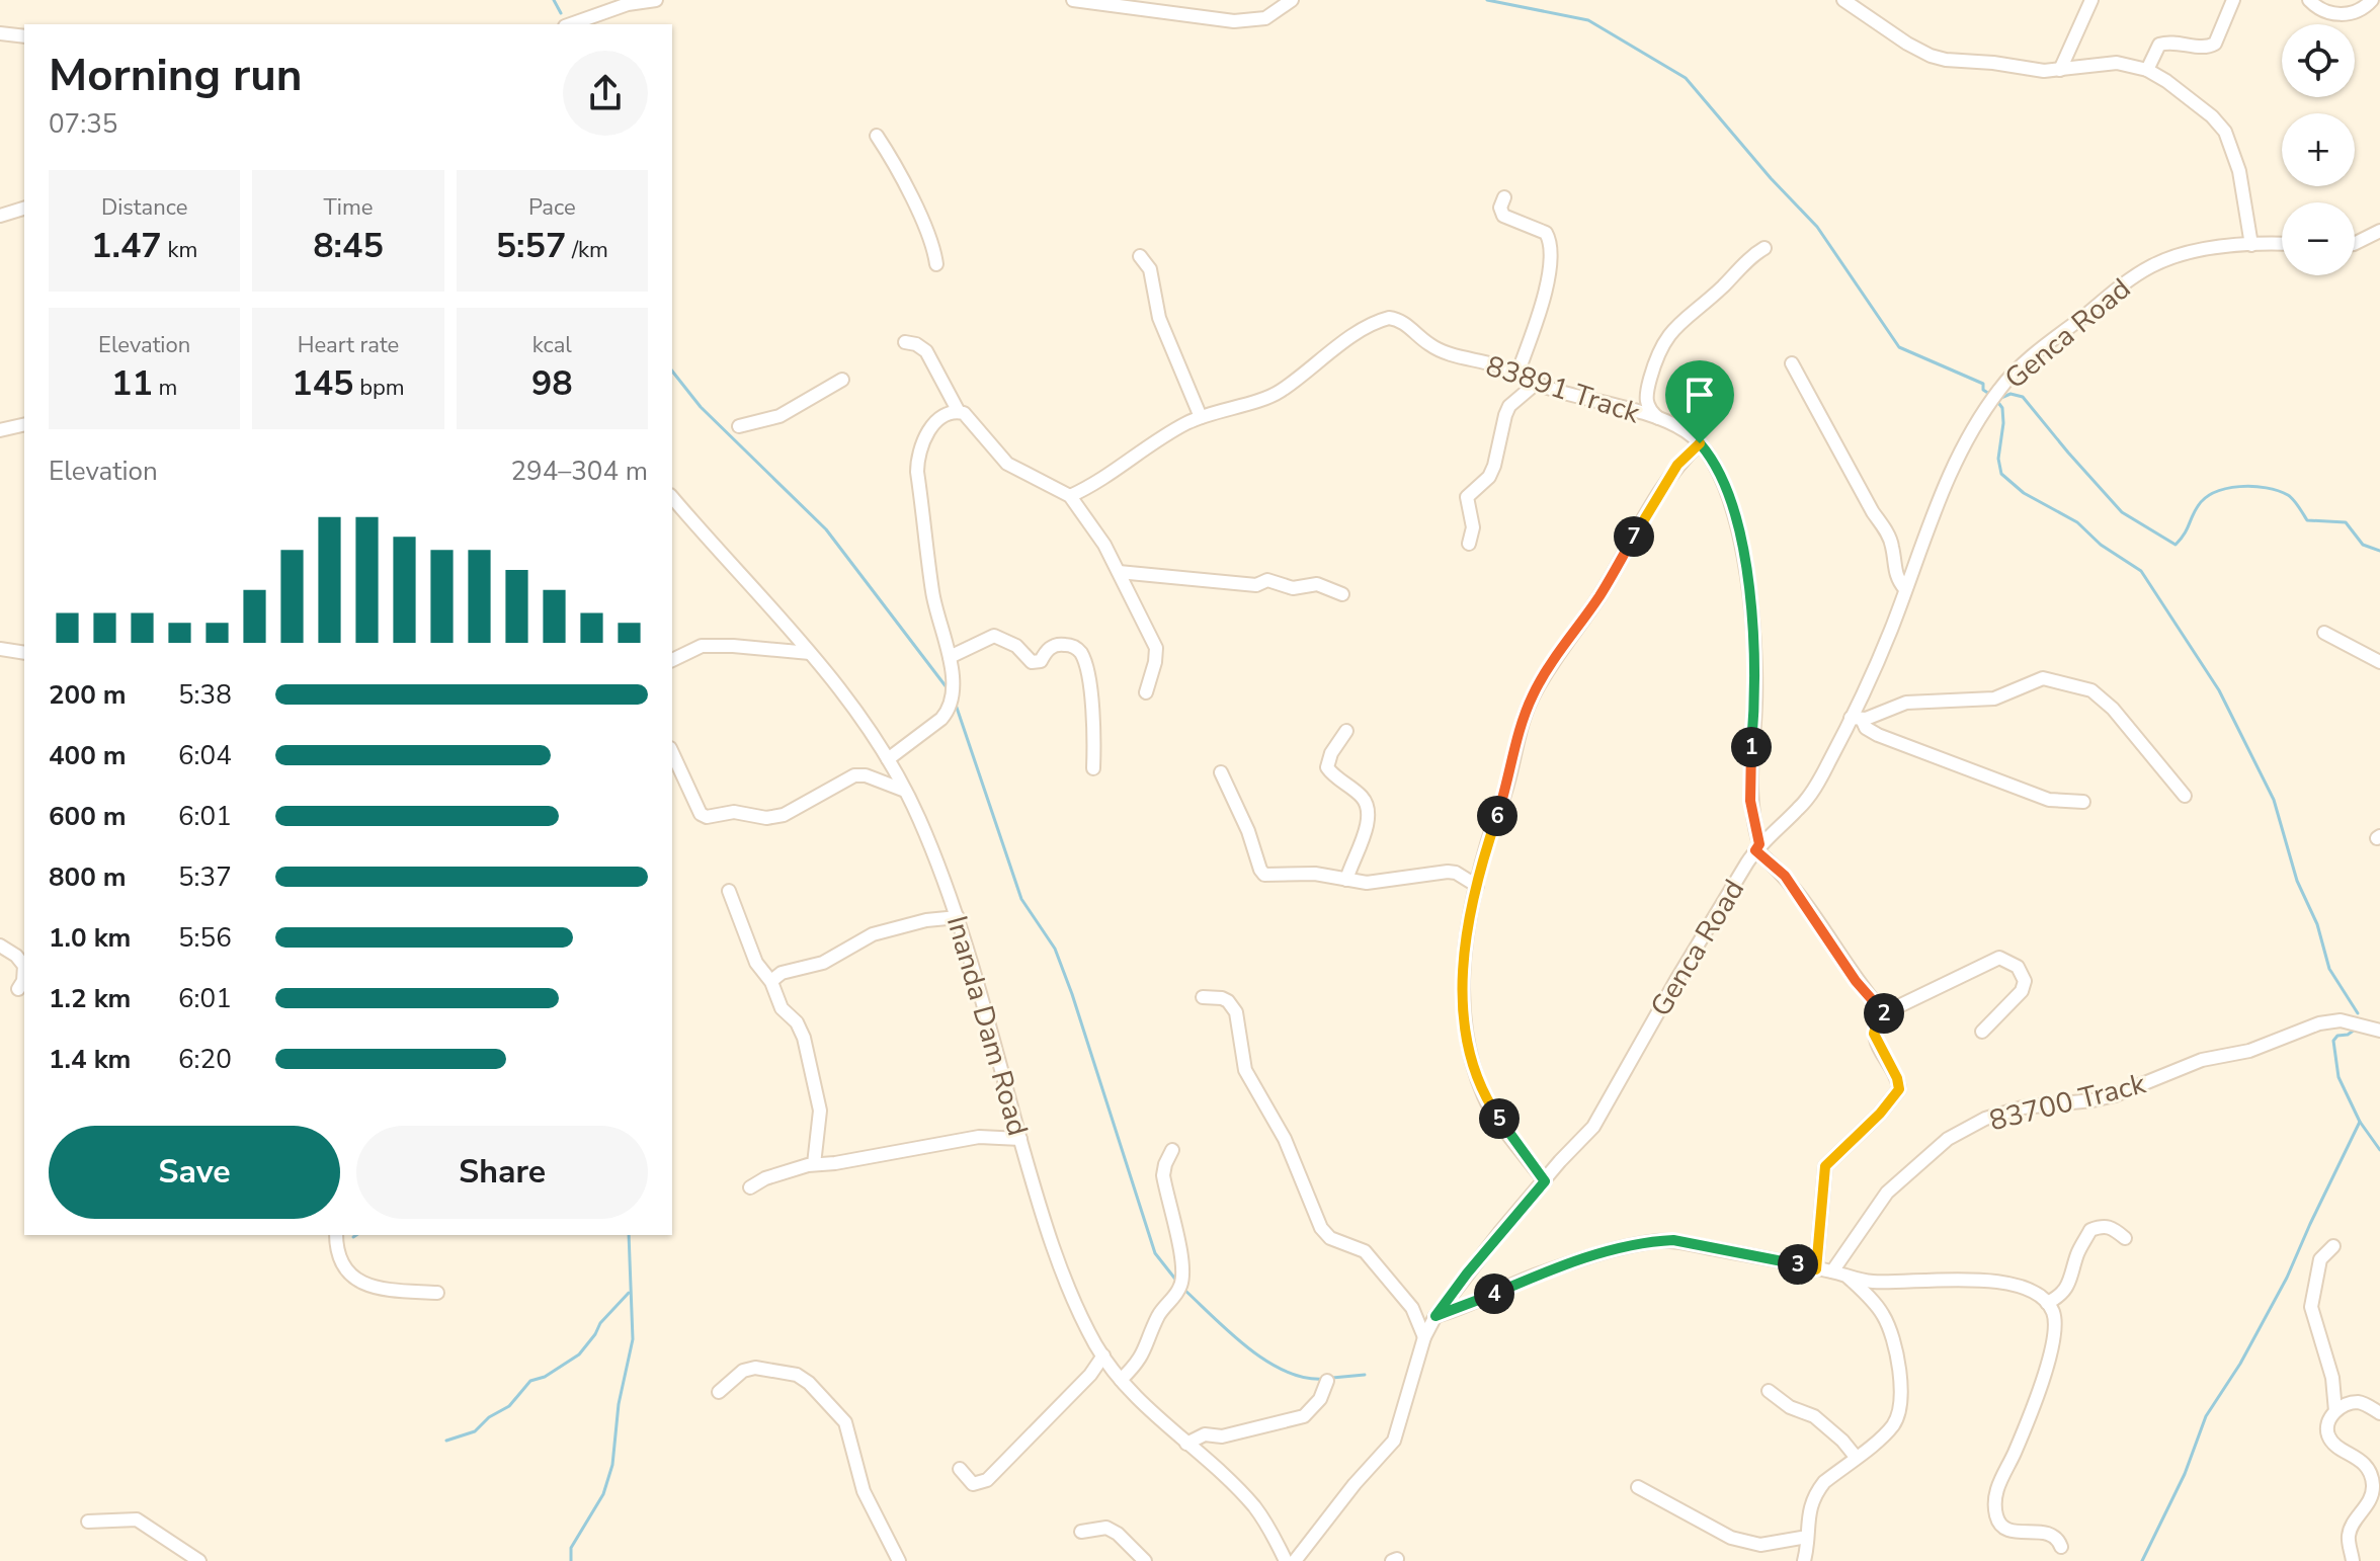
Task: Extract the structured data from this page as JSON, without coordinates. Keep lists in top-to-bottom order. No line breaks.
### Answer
{"streets":{"street":["Genca Road","83891 Track","Inanda Dam Road","83700 Track"]},"crossings":[["Genca Road","83891 Track"]],"page":{"map_buttons":["+","−"],"heading":["Morning run","07:35"],"stats":[["Distance","1.47 km"],["Time","8:45"],["Pace","5:57 /km"],["Elevation","11 m"],["Heart rate","145 bpm"],["kcal","98"]],"chart":["Elevation","294–304 m"],"pins":["7","1","6","2","5","3","4"],"list":[{"name":"200 m","note":"5:38"},{"name":"400 m","note":"6:04"},{"name":"600 m","note":"6:01"},{"name":"800 m","note":"5:37"},{"name":"1.0 km","note":"5:56"},{"name":"1.2 km","note":"6:01"},{"name":"1.4 km","note":"6:20"}],"buttons":["Save","Share"]}}
